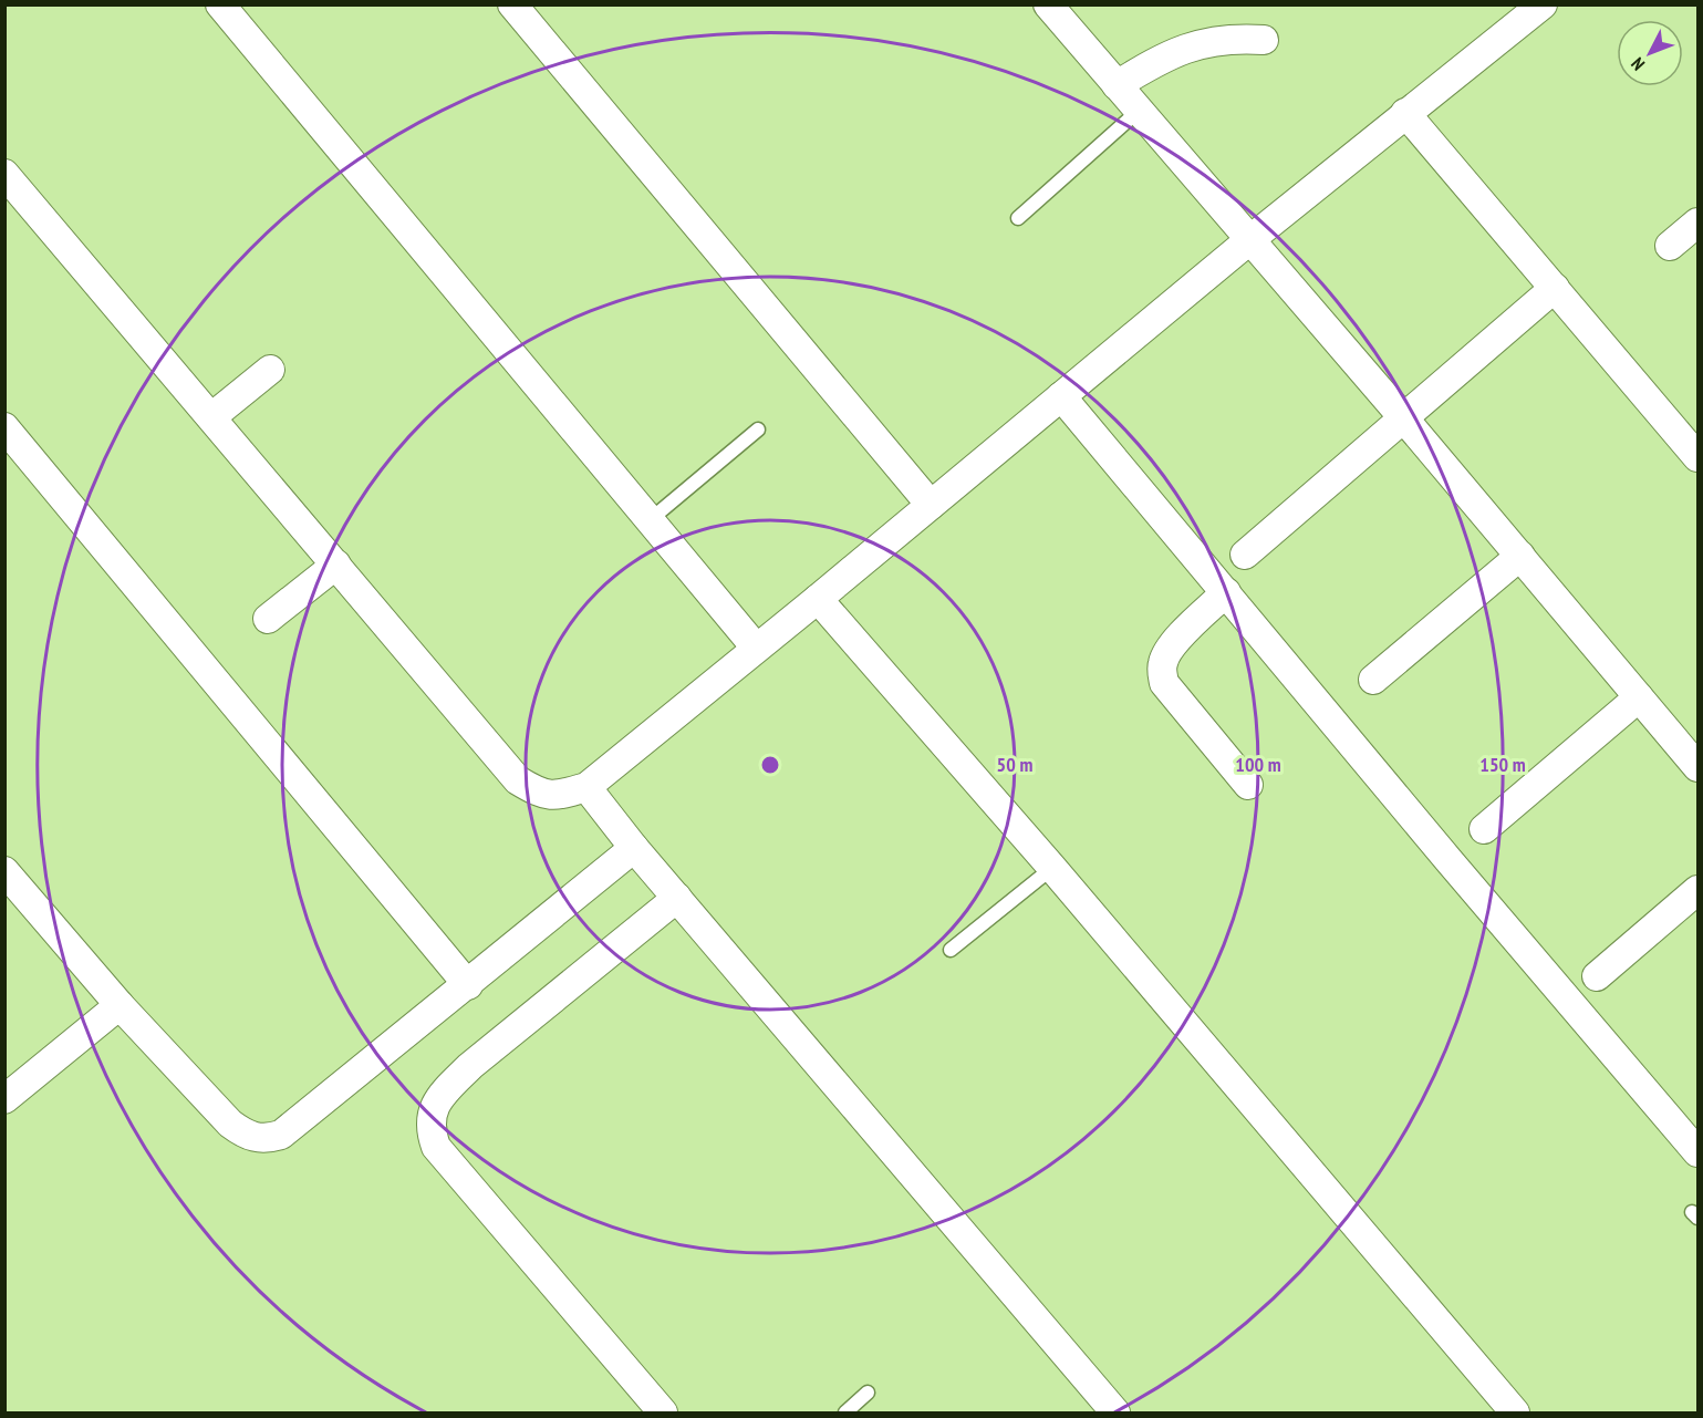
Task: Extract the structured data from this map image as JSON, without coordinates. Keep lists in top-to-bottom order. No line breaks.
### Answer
{"north":"bottom left","rings":["50 m","100 m","150 m"]}
